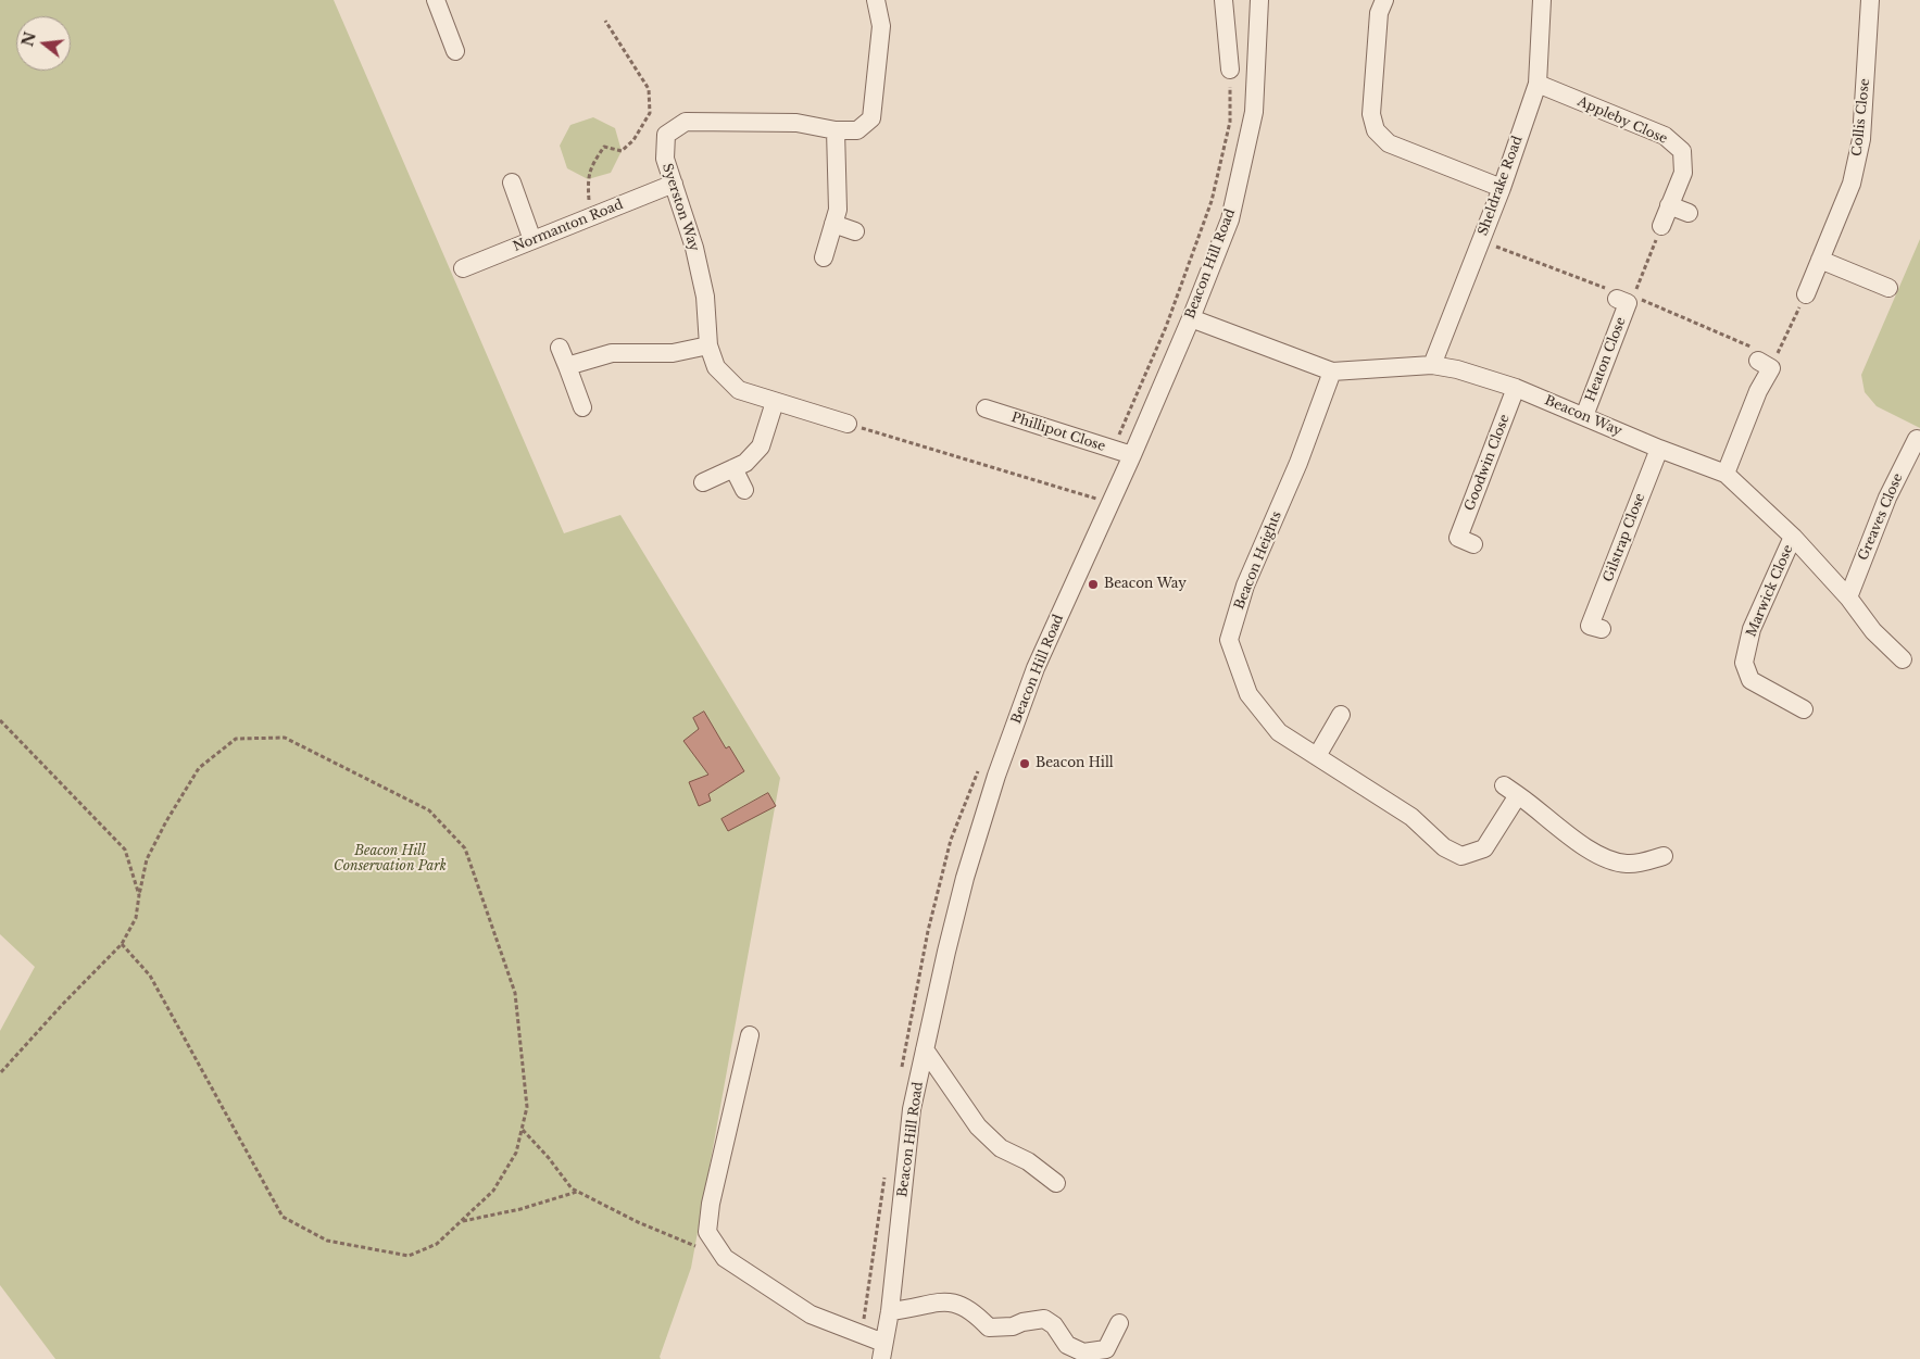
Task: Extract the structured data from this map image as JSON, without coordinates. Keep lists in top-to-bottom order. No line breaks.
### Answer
{"streets":{"street":["Collis Close","Appleby Close","Sheldrake Road","Syerston Way","Normanton Road","Beacon Hill Road","Heaton Close","Beacon Way","Phillipot Close","Goodwin Close","Greaves Close","Gilstrap Close","Beacon Heights","Marwick Close"]},"crossings":[["Appleby Close","Sheldrake Road"],["Sheldrake Road","Beacon Way"],["Syerston Way","Normanton Road"],["Beacon Hill Road","Beacon Way"],["Beacon Hill Road","Phillipot Close"],["Heaton Close","Beacon Way"],["Beacon Way","Goodwin Close"],["Beacon Way","Greaves Close"],["Beacon Way","Gilstrap Close"],["Beacon Way","Beacon Heights"],["Beacon Way","Marwick Close"]],"parks":["Beacon Hill Conservation Park"],"places":["Beacon Way","Beacon Hill"],"north":"left"}
